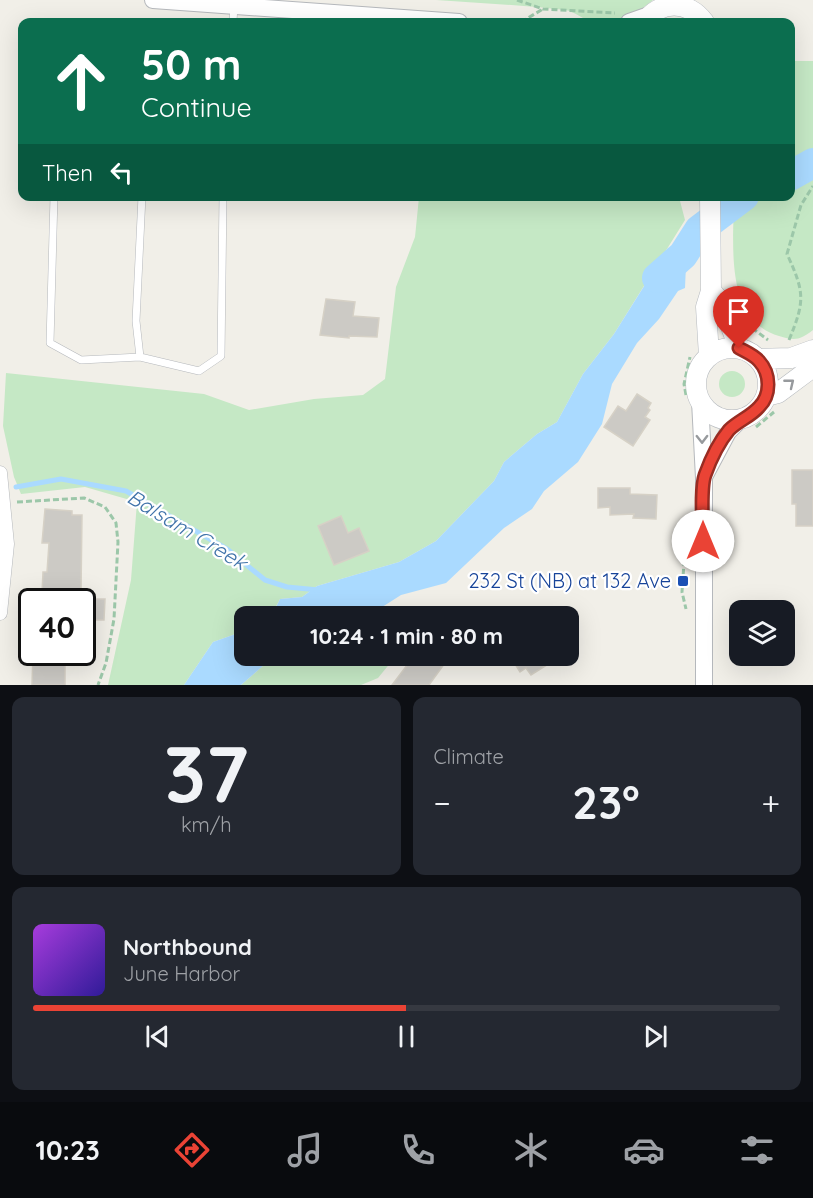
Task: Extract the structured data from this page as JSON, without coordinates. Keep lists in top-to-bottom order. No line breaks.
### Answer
{"water":["Balsam Creek"],"places":{"transit":["232 St (NB) at 132 Ave"]},"page":{"turn":["50 m","Continue"],"then":"Then","limit":"40","trip":"10:24 · 1 min · 80 m","tile":[["37","km/h"],"Climate"],"heat":["−","23°","+"],"song":["Northbound","June Harbor"],"tabs":"10:23"}}
